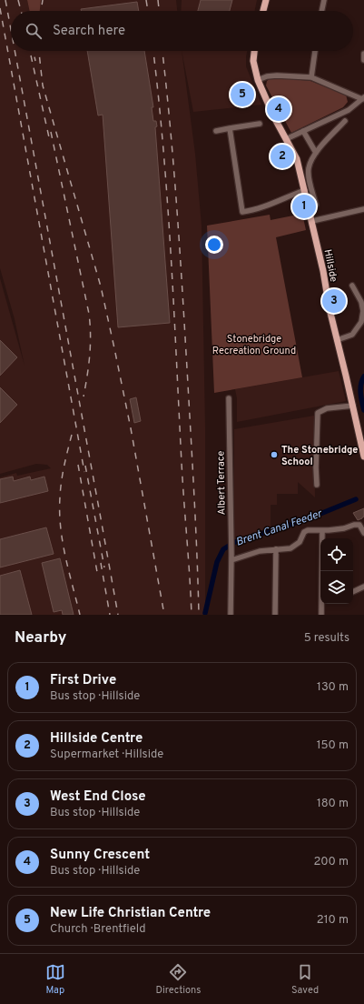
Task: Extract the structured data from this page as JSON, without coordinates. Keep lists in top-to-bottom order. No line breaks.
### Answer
{"streets":{"main road":["Hillside"],"street":["Albert Terrace"]},"water":["Brent Canal Feeder"],"parks":["Stonebridge Recreation Ground"],"places":["The Stonebridge School"],"page":{"search":"Search here","pins":["5","4","2","1","3"],"heading":["Nearby","5 results"],"list":[{"mark":"1","name":"First Drive","note":"Bus stop · Hillside","value":"130 m"},{"mark":"2","name":"Hillside Centre","note":"Supermarket · Hillside","value":"150 m"},{"mark":"3","name":"West End Close","note":"Bus stop · Hillside","value":"180 m"},{"mark":"4","name":"Sunny Crescent","note":"Bus stop · Hillside","value":"200 m"},{"mark":"5","name":"New Life Christian Centre","note":"Church · Brentfield","value":"210 m"}],"nav":["Map","Directions","Saved"]}}
